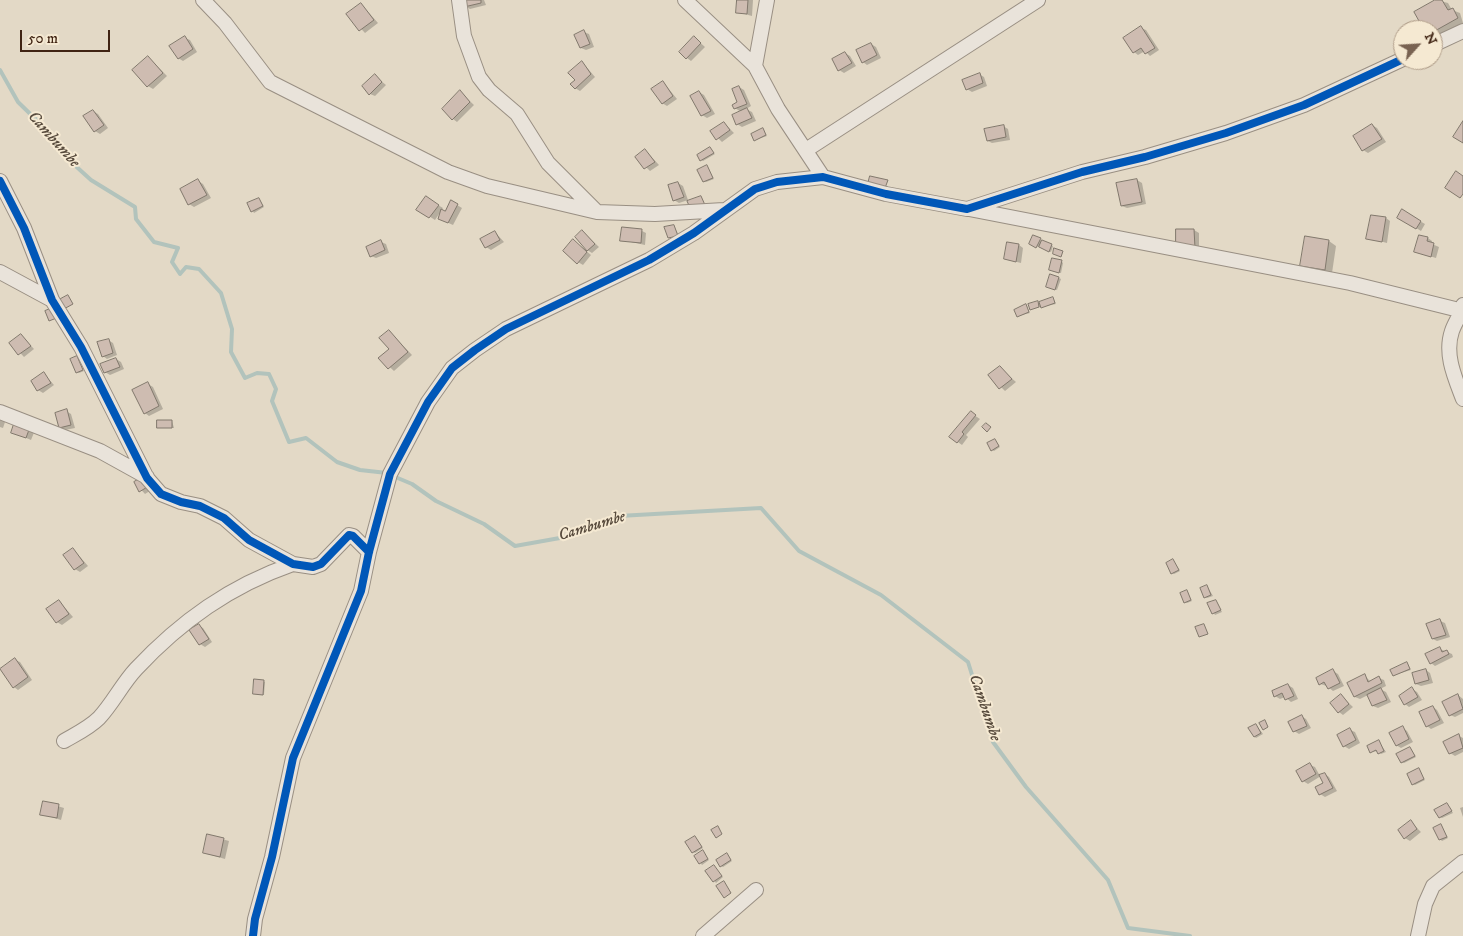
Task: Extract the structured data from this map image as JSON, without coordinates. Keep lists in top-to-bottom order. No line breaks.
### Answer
{"water":["Cambumbe"],"scale_bar":"50 m","north":"top right"}
